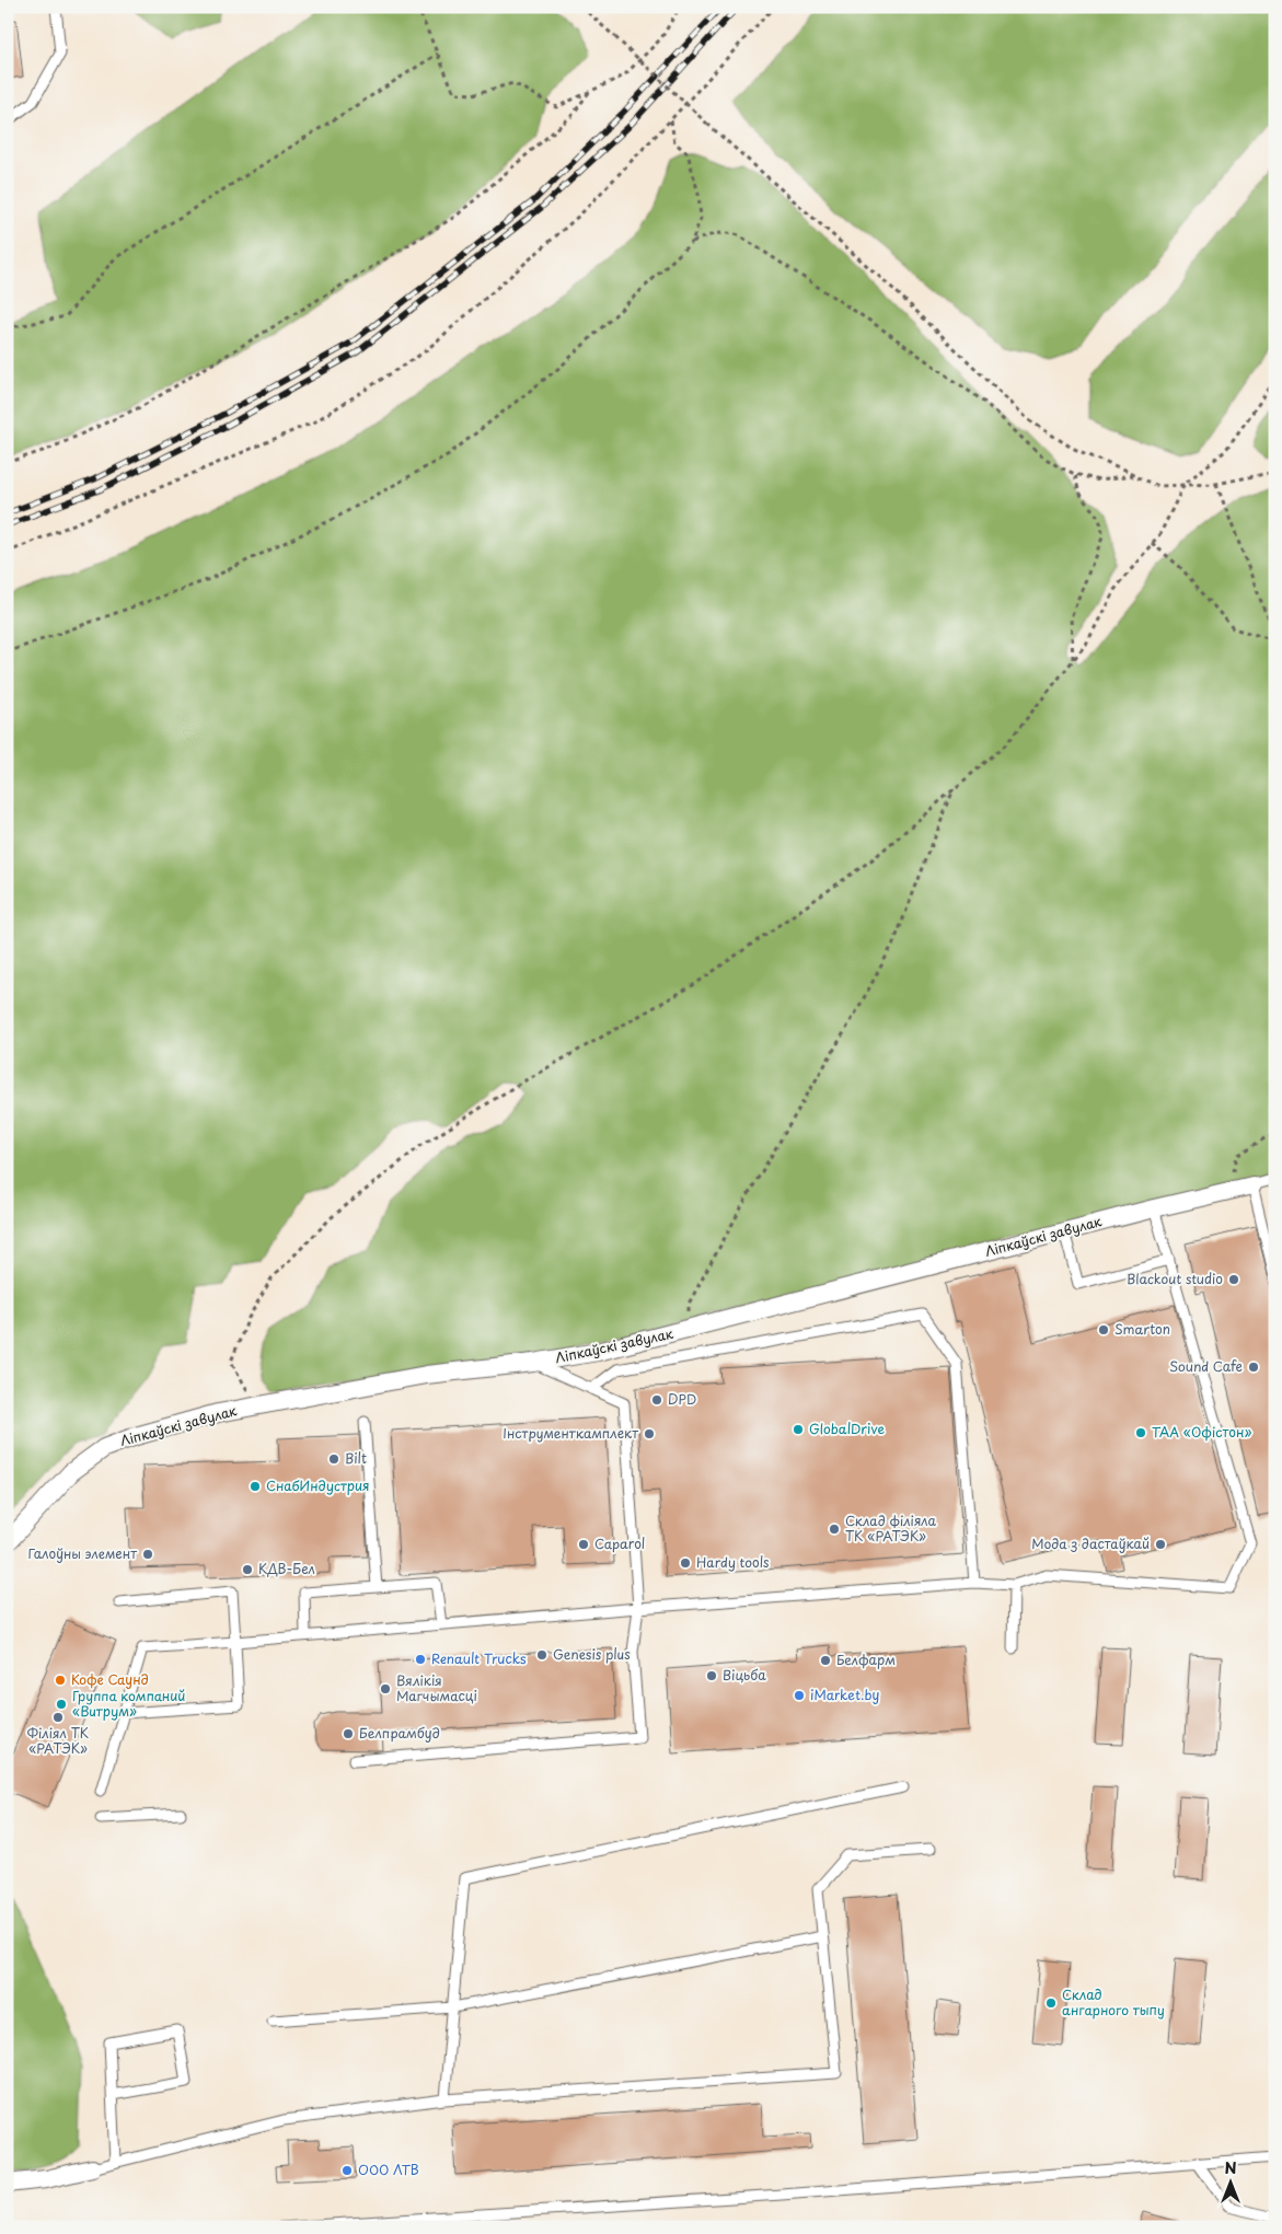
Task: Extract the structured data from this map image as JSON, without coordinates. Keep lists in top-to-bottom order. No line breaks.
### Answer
{"streets":{"street":["Ліпкаўскі завулак"]},"places":["Blackout studio","Smarton","Sound Cafe","DPD","GlobalDrive","ТАА «Офістон»","Інструменткамплект","Bilt","СнабИндустрия","Склад філіяла ТК «РАТЭК»","Caparol","Мода з дастаўкай","Галоўны элемент","Hardy tools","КДВ-Бел","Genesis plus","Renault Trucks","Белфарм","Віцьба","Кофе Саунд","Вялікія Магчымасці","iMarket.by","Группа компаний «Витрум»","Філіял ТК «РАТЭК»","Белпрамбуд","Склад ангарного тыпу","ООО ЛТВ"],"north":"top"}
